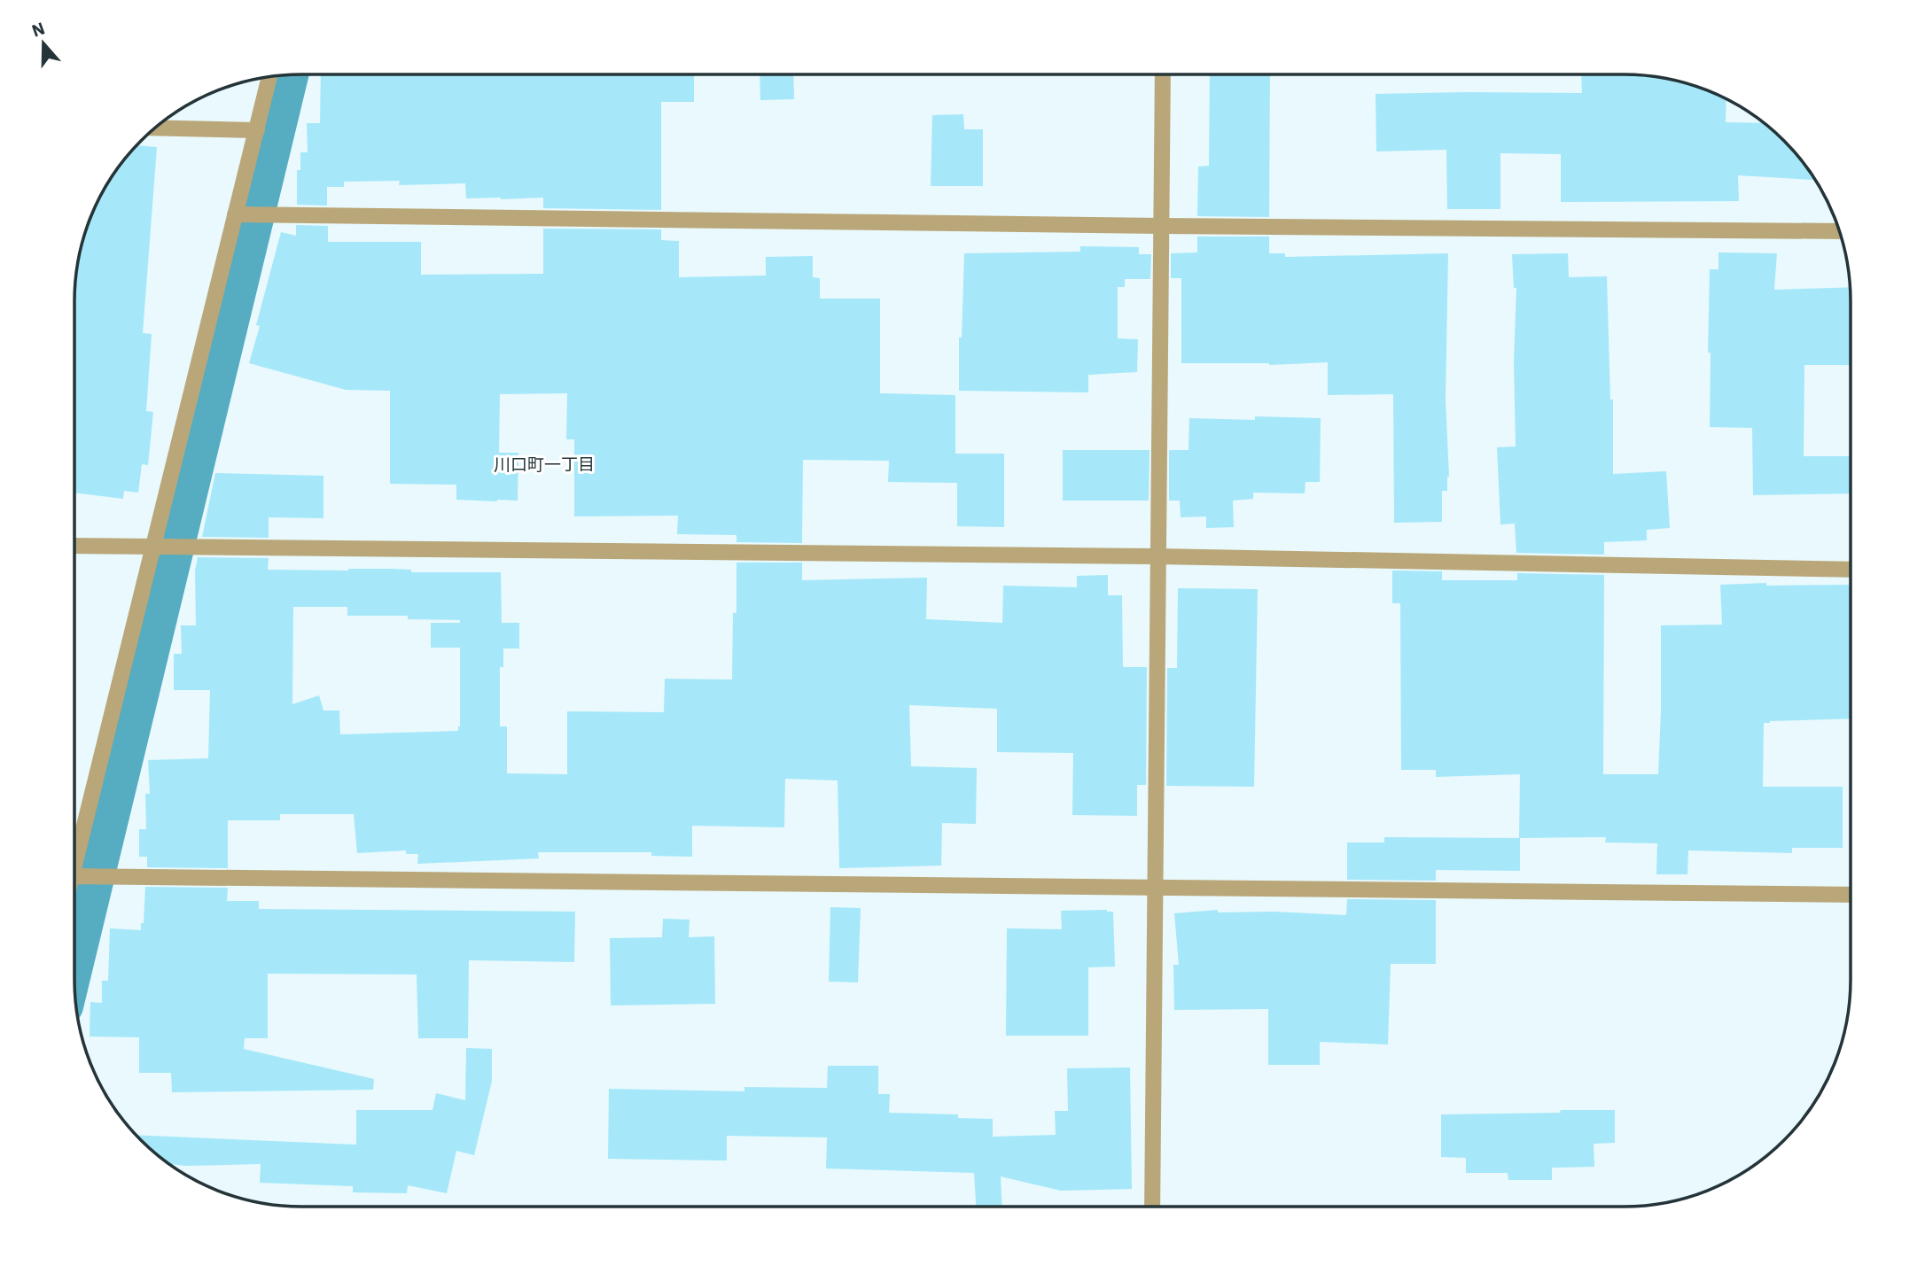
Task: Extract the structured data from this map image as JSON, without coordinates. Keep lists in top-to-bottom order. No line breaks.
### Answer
{"districts":["川口町一丁目"],"north":"top"}
